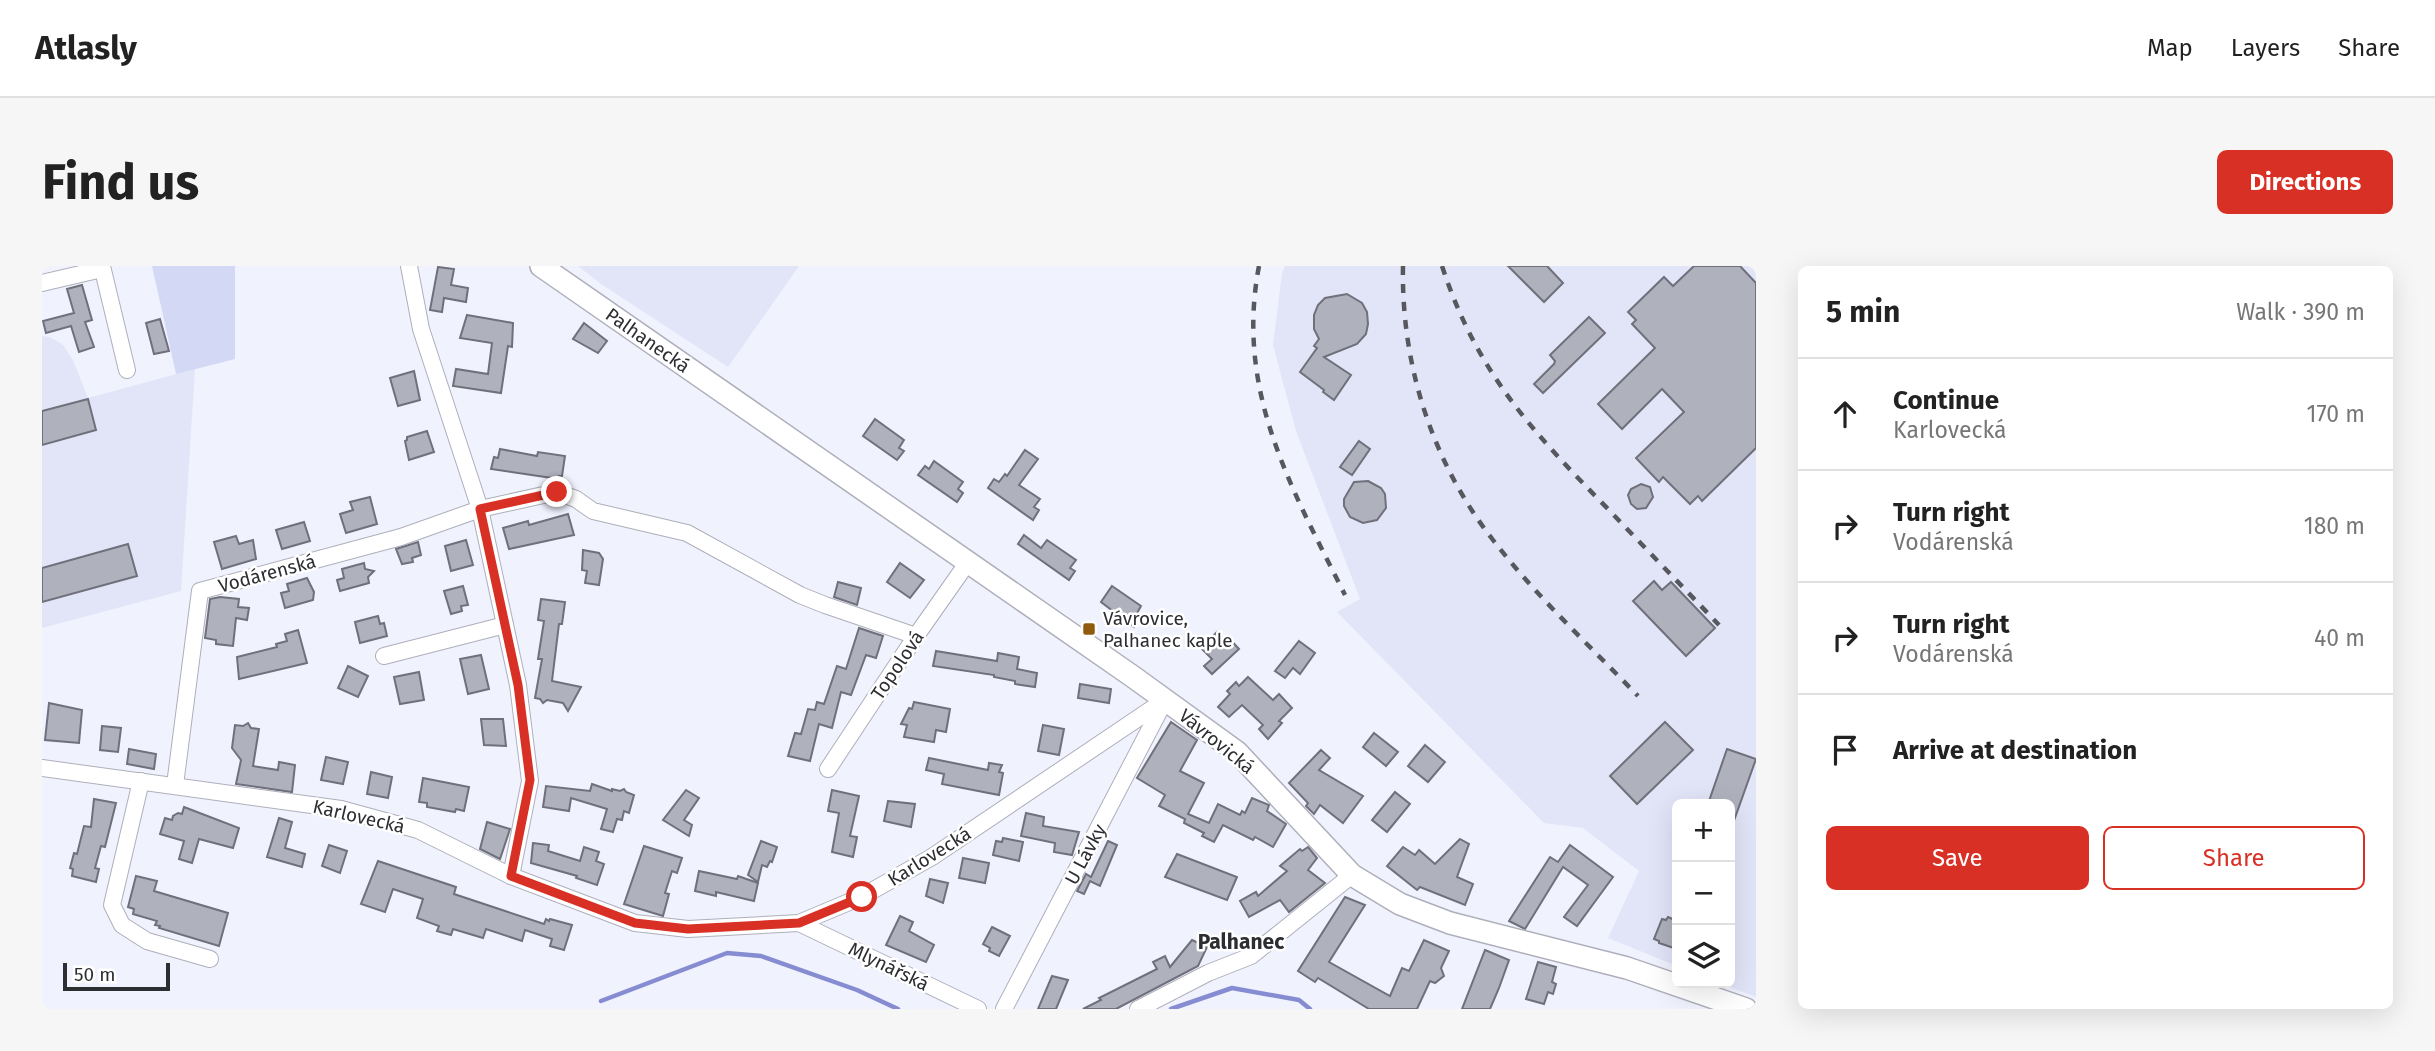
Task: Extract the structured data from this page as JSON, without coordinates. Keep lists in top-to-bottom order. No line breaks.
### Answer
{"streets":{"street":["Palhanecká","Vodárenská","Topolová","Vávrovická","Karlovecká","U Lávky","Mlynářská"]},"crossings":[["Palhanecká","Vávrovická"],["Vodárenská","Topolová"],["Vodárenská","Karlovecká"],["Topolová","Vávrovická"],["Vávrovická","Karlovecká"],["Vávrovická","U Lávky"],["Karlovecká","U Lávky"],["Karlovecká","Mlynářská"]],"districts":["Palhanec"],"places":{"transit":["Vávrovice, Palhanec kaple"]},"scale_bar":"50 m","page":{"header":"Atlasly","nav":["Map","Layers","Share"],"buttons":["Directions",["Save","Share"]],"title":"Find us","heading":["5 min","Walk · 390 m"],"list":[["Continue","Karlovecká","170 m"],["Turn right","Vodárenská","180 m"],["Turn right","Vodárenská","40 m"],"Arrive at destination"],"map_buttons":["+","−"],"scale":"50 m"}}
